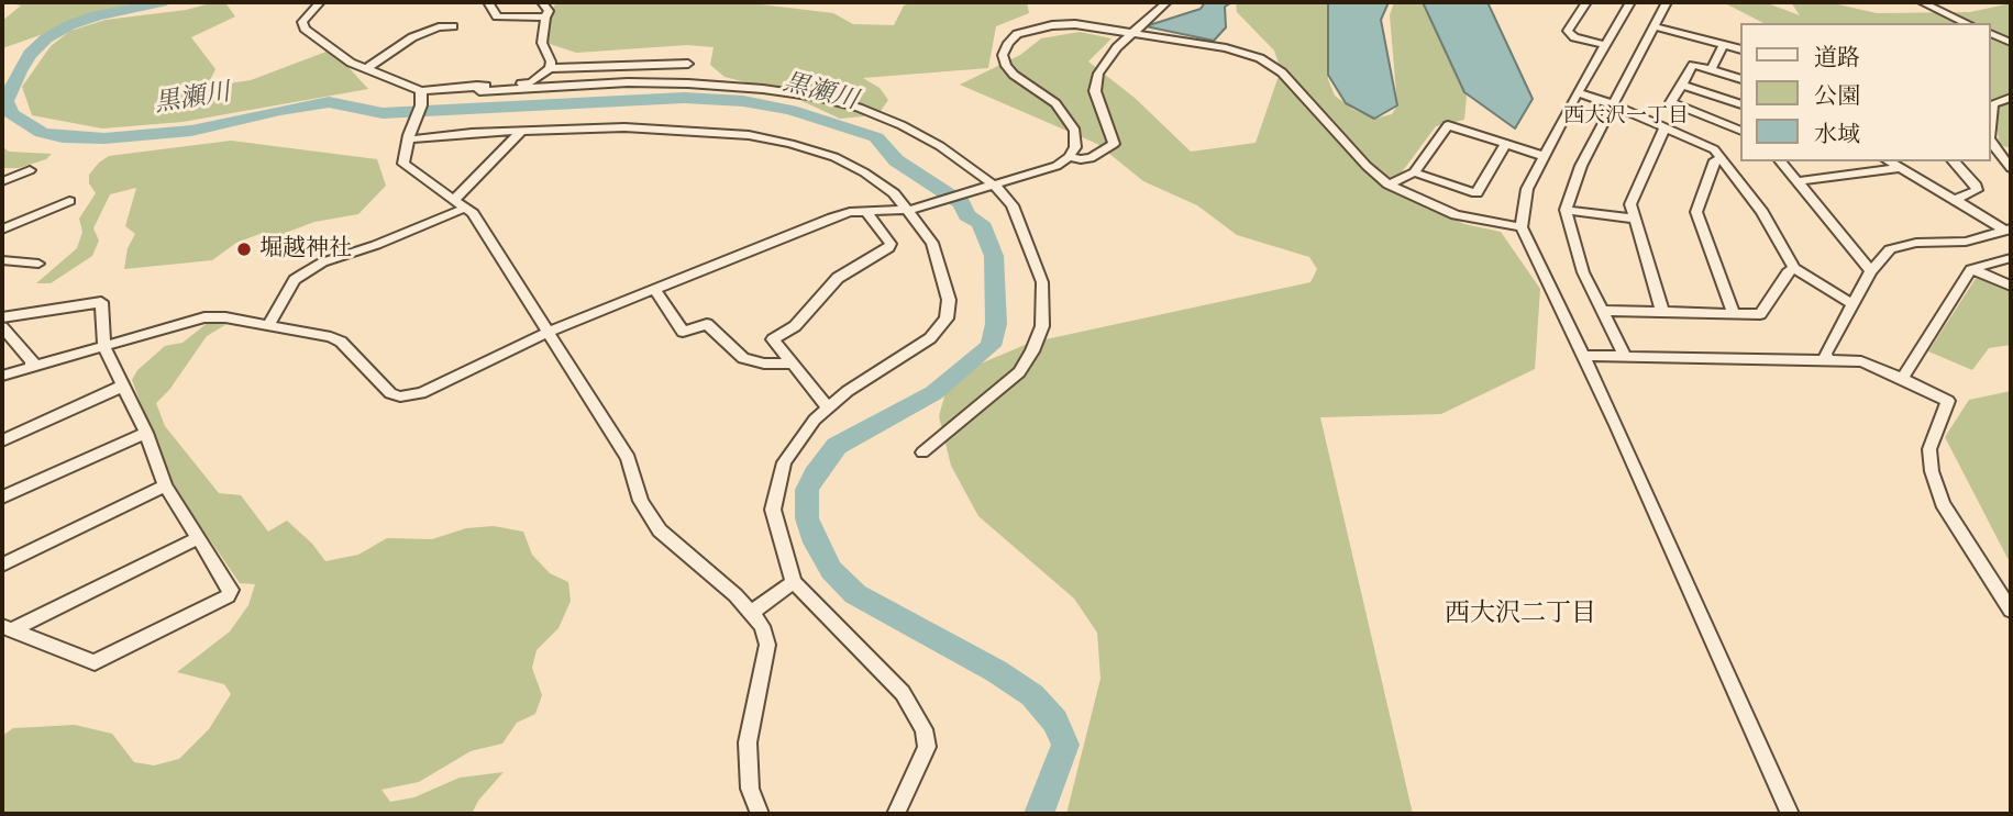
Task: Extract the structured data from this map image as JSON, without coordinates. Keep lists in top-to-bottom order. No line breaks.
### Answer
{"districts":["西大沢一丁目","西大沢二丁目"],"water":["黒瀬川"],"places":["堀越神社"],"legend":["道路","公園","水域"]}
